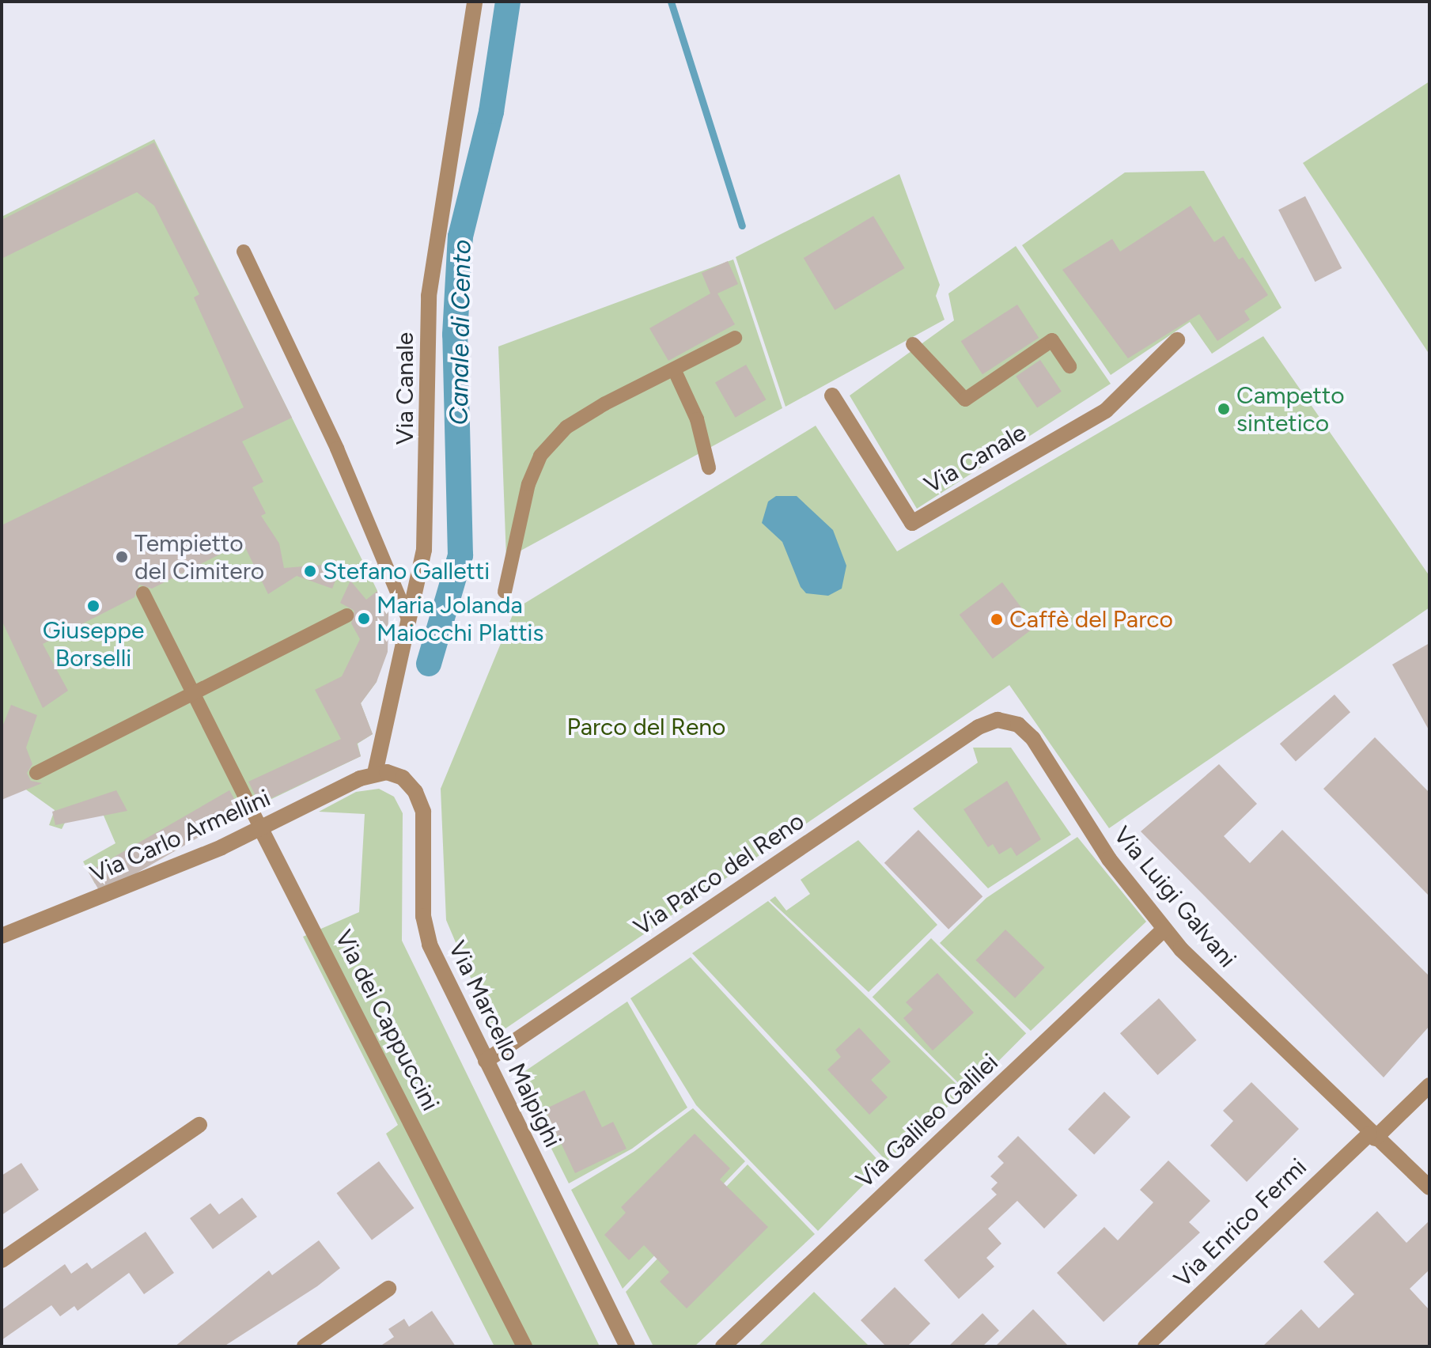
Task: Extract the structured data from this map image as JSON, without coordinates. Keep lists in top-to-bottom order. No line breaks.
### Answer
{"streets":{"street":["Via Canale","Via Carlo Armellini","Via Parco del Reno","Via Luigi Galvani","Via dei Cappuccini","Via Marcello Malpighi","Via Galileo Galilei","Via Enrico Fermi"]},"crossings":[["Via Canale","Via Carlo Armellini"],["Via Canale","Via Marcello Malpighi"],["Via Carlo Armellini","Via dei Cappuccini"],["Via Carlo Armellini","Via Marcello Malpighi"],["Via Parco del Reno","Via Luigi Galvani"],["Via Parco del Reno","Via Marcello Malpighi"],["Via Luigi Galvani","Via Galileo Galilei"],["Via Luigi Galvani","Via Enrico Fermi"]],"water":["Canale di Cento"],"parks":["Parco del Reno"],"places":["Campetto sintetico","Tempietto del Cimitero","Stefano Galletti","Giuseppe Borselli","Maria Jolanda Maiocchi Plattis","Caffè del Parco"]}
